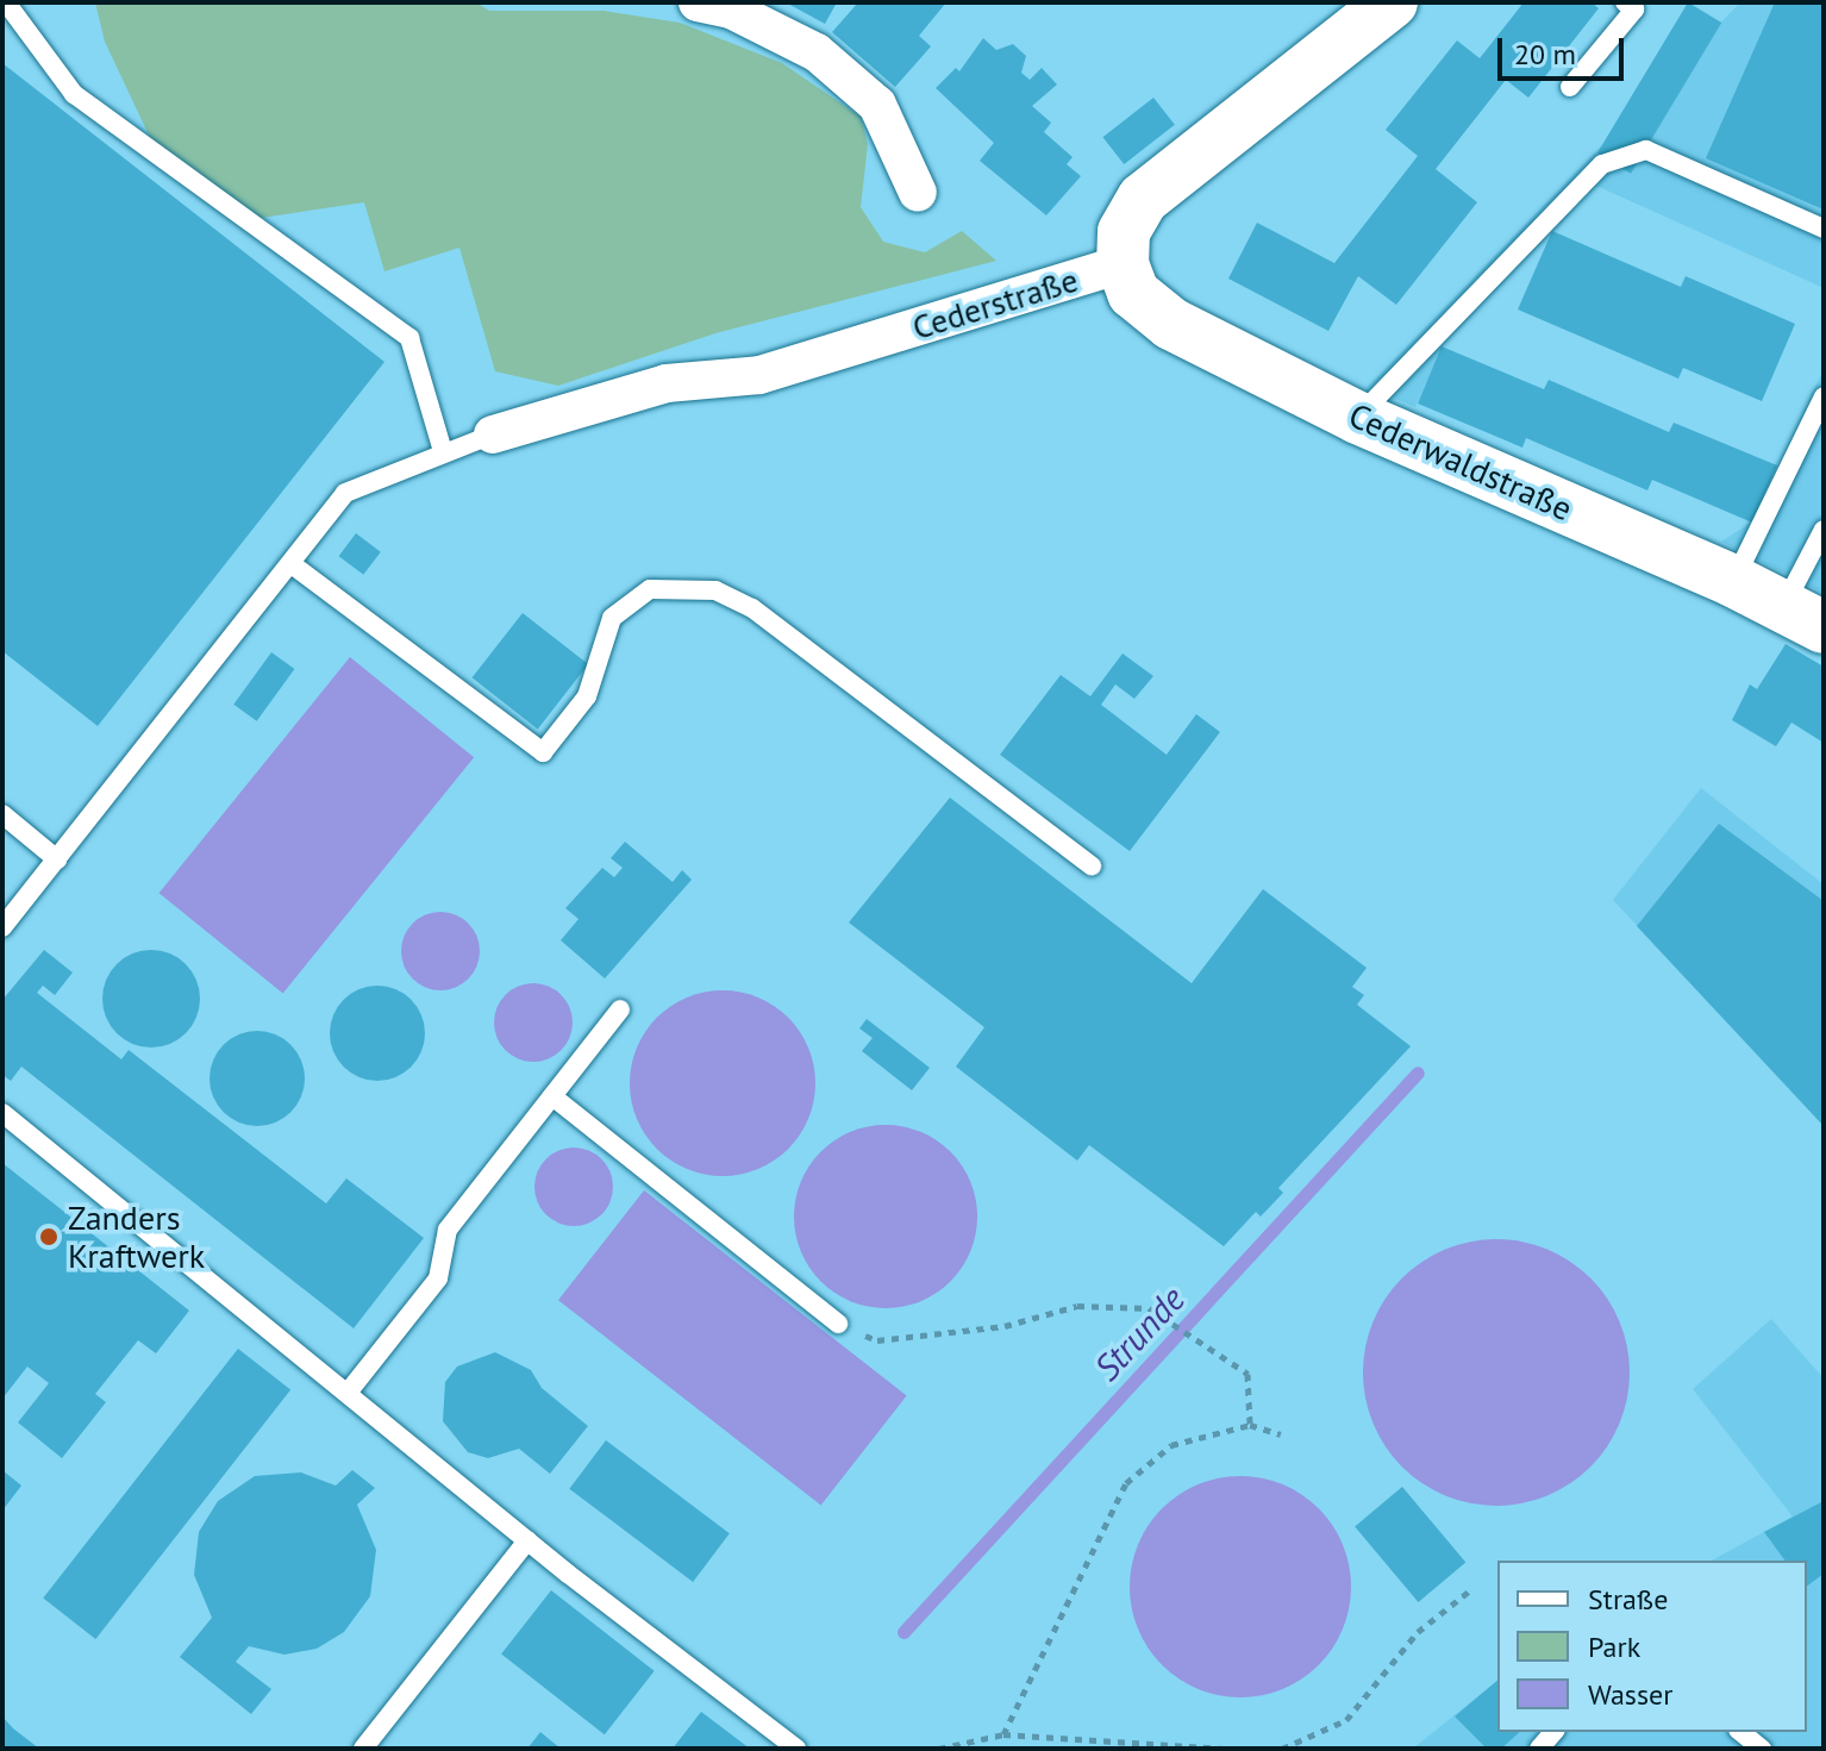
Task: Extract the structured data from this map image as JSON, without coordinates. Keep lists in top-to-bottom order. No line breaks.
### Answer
{"streets":{"street":["Cederstraße","Cederwaldstraße"]},"crossings":[["Cederstraße","Cederwaldstraße"]],"water":["Strunde"],"places":["Zanders Kraftwerk"],"legend":["Straße","Park","Wasser"],"scale_bar":"20 m"}
